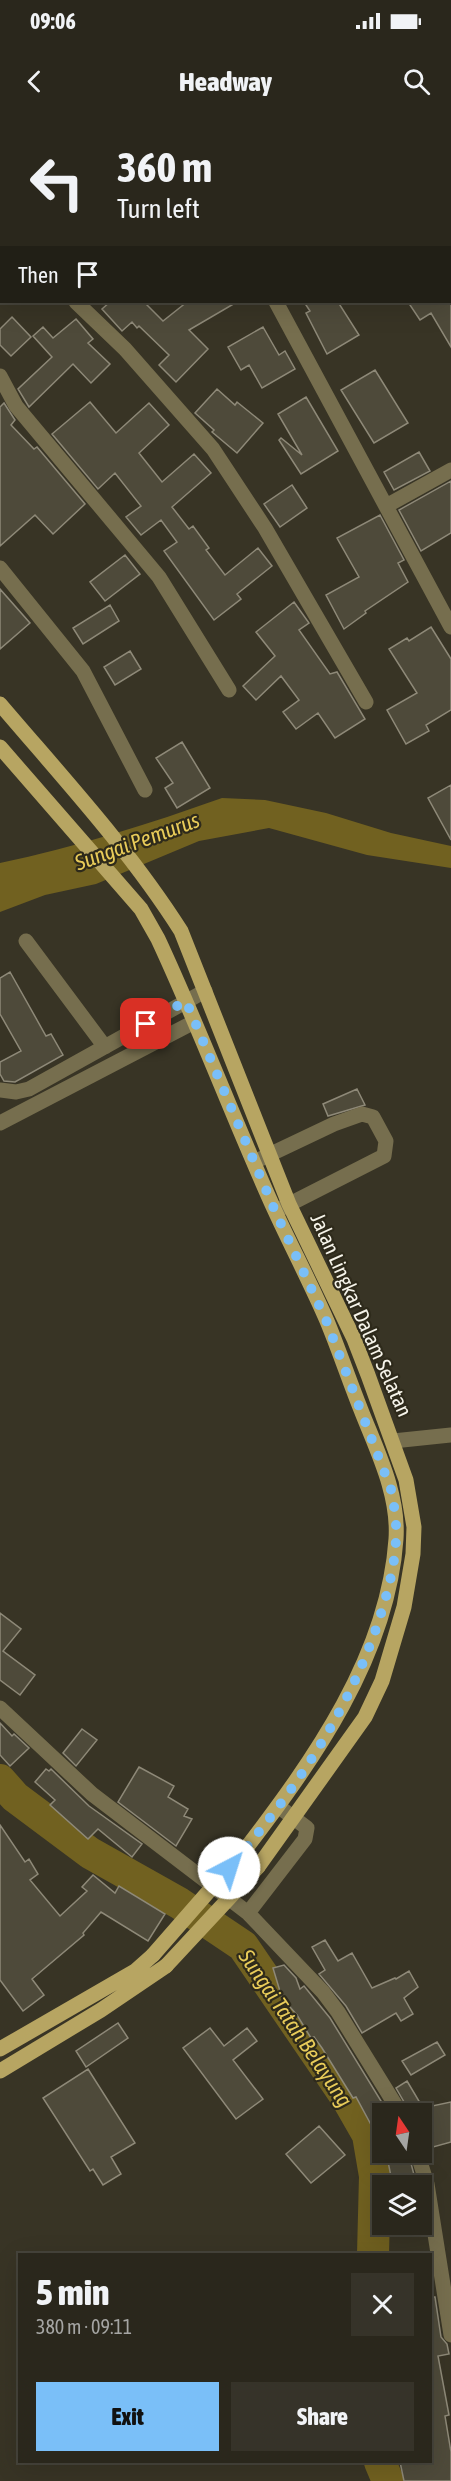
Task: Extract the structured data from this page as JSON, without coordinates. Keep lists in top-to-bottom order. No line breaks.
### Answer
{"streets":{"main road":["Jalan Lingkar Dalam Selatan"]},"water":["Sungai Pemurus","Sungai Tatah Belayung"],"north":"top","page":{"status":"09:06","header":"Headway","turn":["360 m","Turn left"],"then":"Then","heading":["5 min","380 m · 09:11"],"buttons":["Exit","Share"]}}
